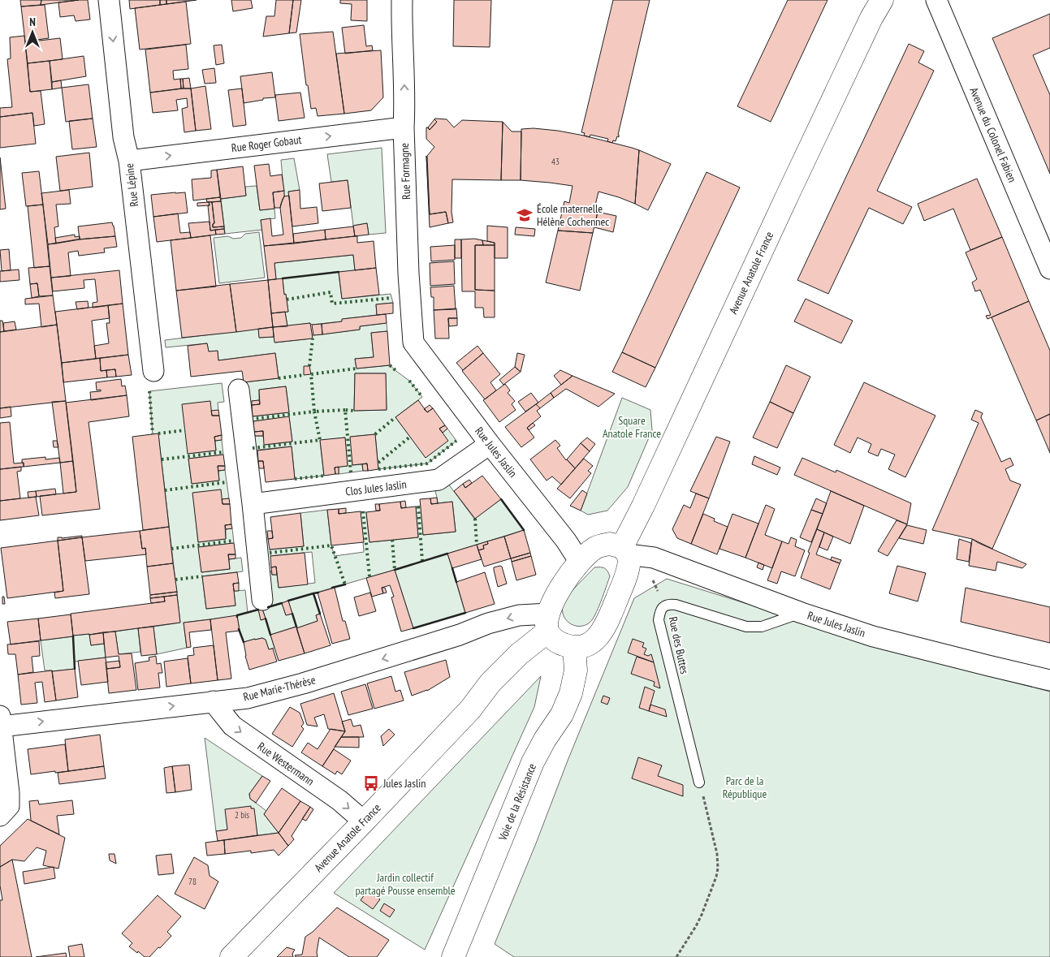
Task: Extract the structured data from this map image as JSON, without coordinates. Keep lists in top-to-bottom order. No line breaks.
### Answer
{"streets":{"street":["Avenue du Colonel Fabien","Rue Roger Gobaut","Rue Formagne","Rue Lépine","Avenue Anatole France","Rue Jules Jaslin","Clos Jules Jaslin","Rue Marie-Thérèse","Rue Westermann","Voie de la Résistance"],"lane":["Rue des Buttes"]},"crossings":[["Rue Roger Gobaut","Rue Formagne"],["Rue Roger Gobaut","Rue Lépine"],["Rue Formagne","Rue Jules Jaslin"],["Avenue Anatole France","Rue Jules Jaslin"],["Avenue Anatole France","Rue Marie-Thérèse"],["Avenue Anatole France","Rue Westermann"],["Rue Jules Jaslin","Clos Jules Jaslin"],["Rue Jules Jaslin","Rue des Buttes"],["Rue Marie-Thérèse","Rue Westermann"]],"one_way":["Rue Roger Gobaut","Rue Formagne","Rue Lépine","Rue Westermann"],"parks":["Square Anatole France","Parc de la République","Jardin collectif partagé Pousse ensemble"],"places":{"school or university":["École maternelle Hélène Cochennec"],"bus stop":["Jules Jaslin"]},"house_numbers":["43","2 bis","78"],"north":"top"}
